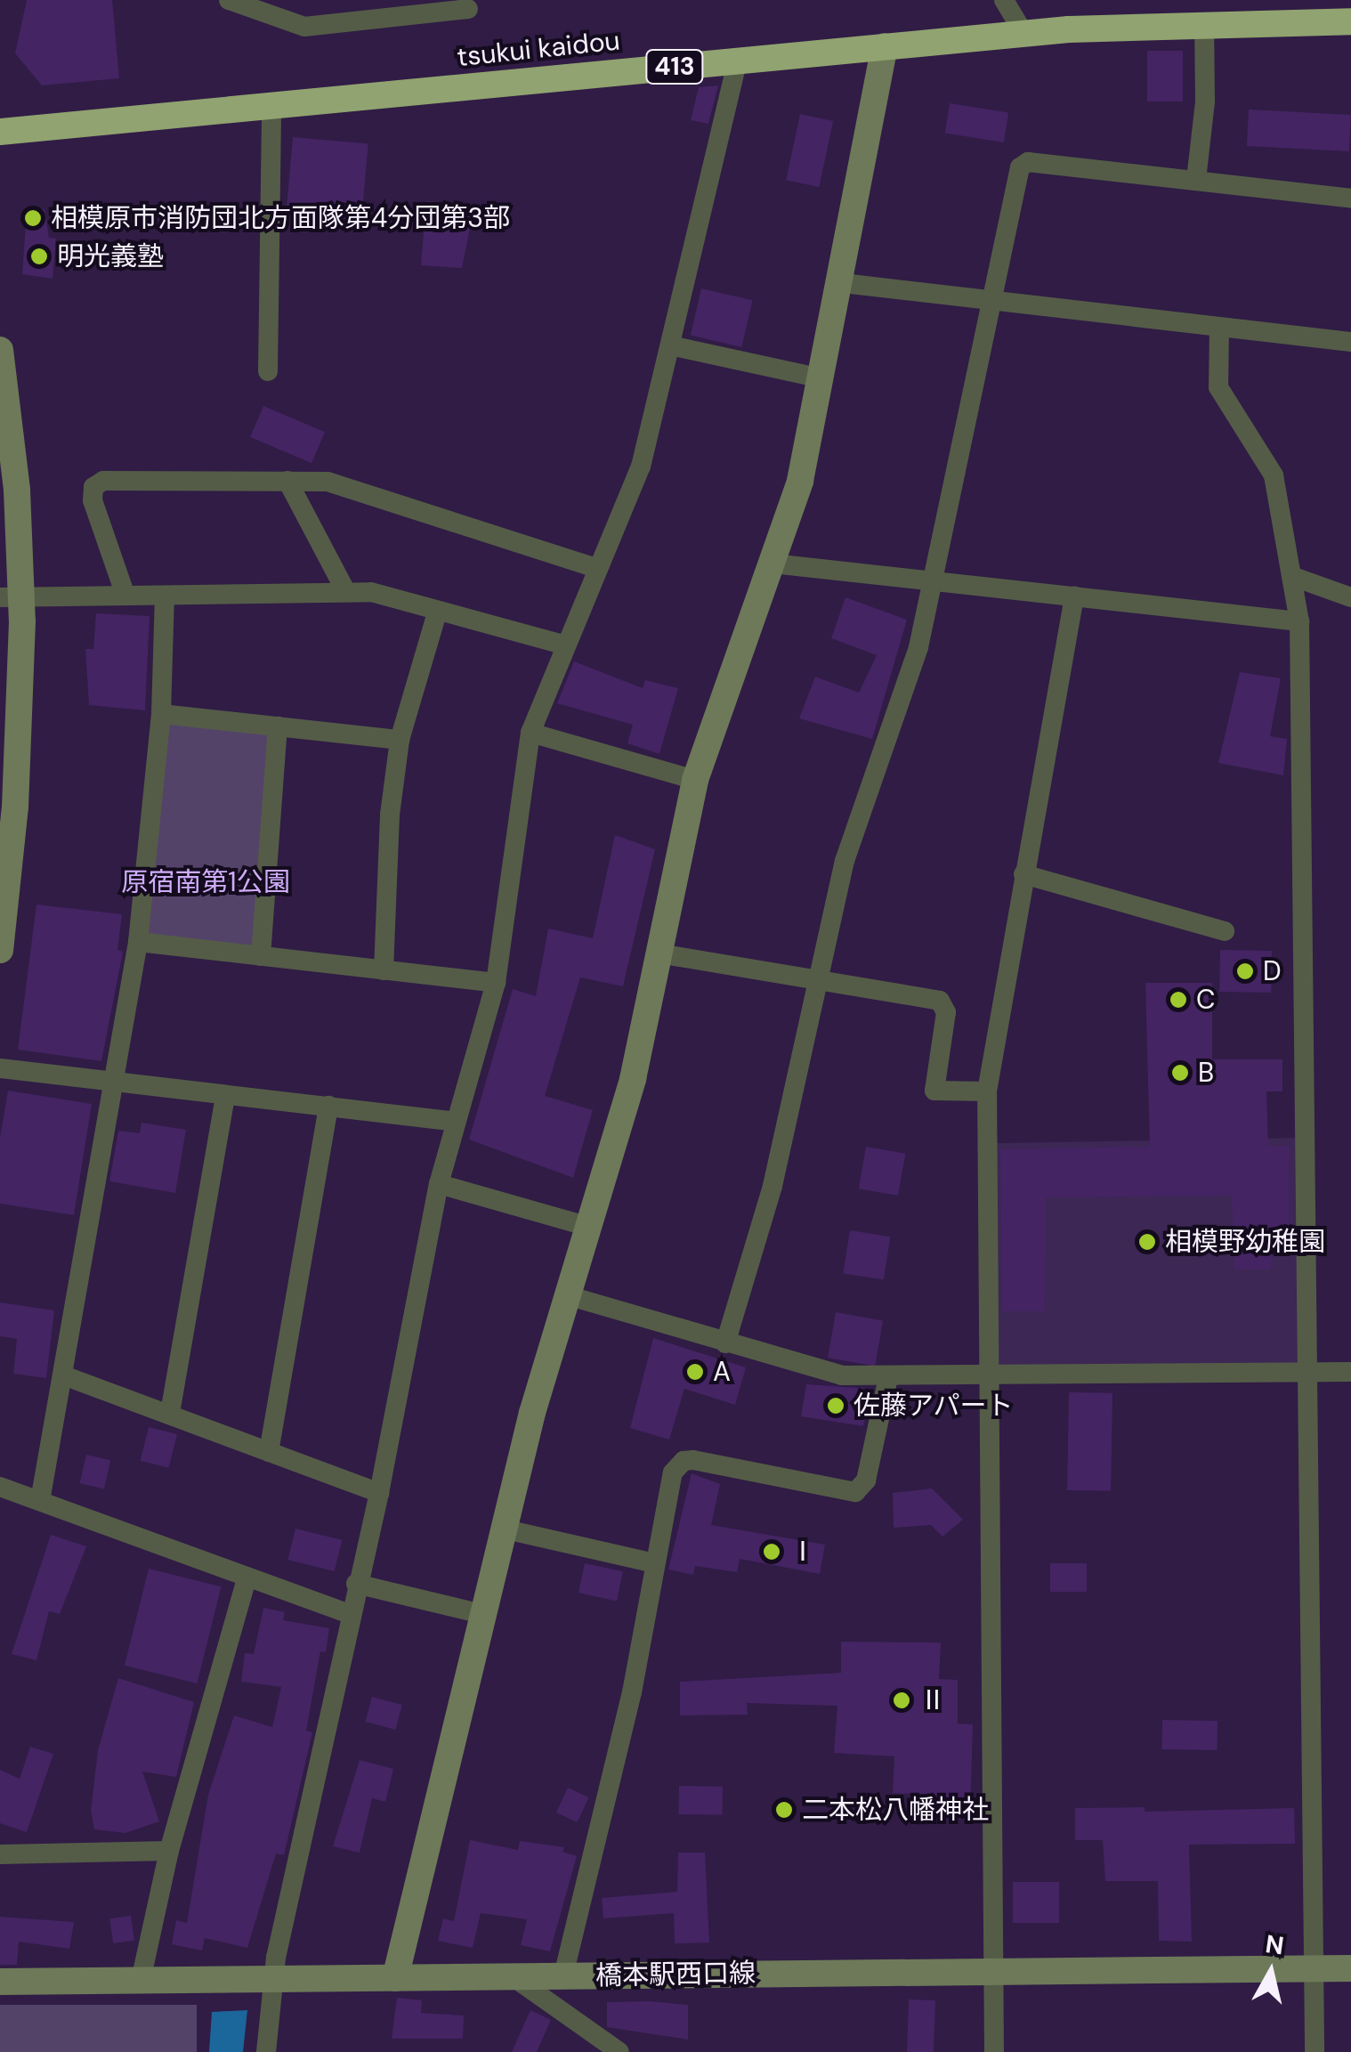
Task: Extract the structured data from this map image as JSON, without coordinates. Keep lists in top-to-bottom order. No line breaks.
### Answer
{"streets":{"highway":["tsukui kaidou","413"],"street":["橋本駅西口線"]},"parks":["原宿南第1公園"],"places":["相模原市消防団北方面隊第4分団第3部","明光義塾","D","C","B","相模野幼稚園","A","佐藤アパート","Ⅰ","Ⅱ","二本松八幡神社"],"north":"top"}
